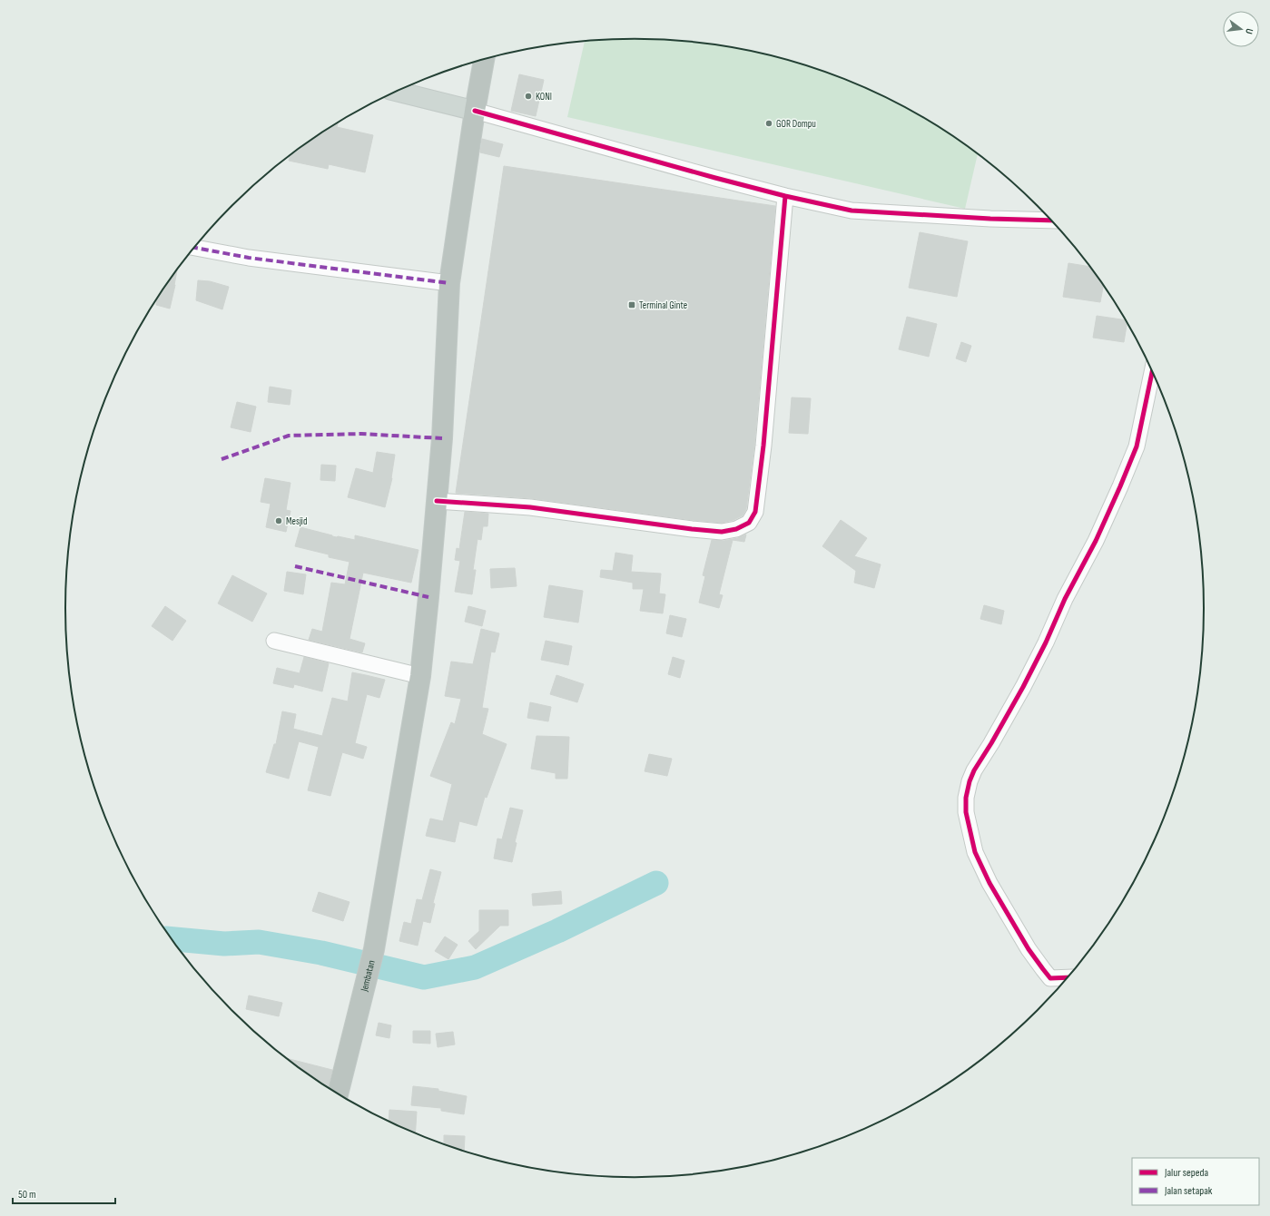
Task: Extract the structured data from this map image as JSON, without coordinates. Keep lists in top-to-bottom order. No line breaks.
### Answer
{"streets":{"highway":["Jembatan"]},"places":{"other":["KONI","GOR Dompu","Mesjid"],"transit":["Terminal Ginte"]},"legend":["Jalur sepeda","Jalan setapak"],"scale_bar":"50 m","north":"right"}
